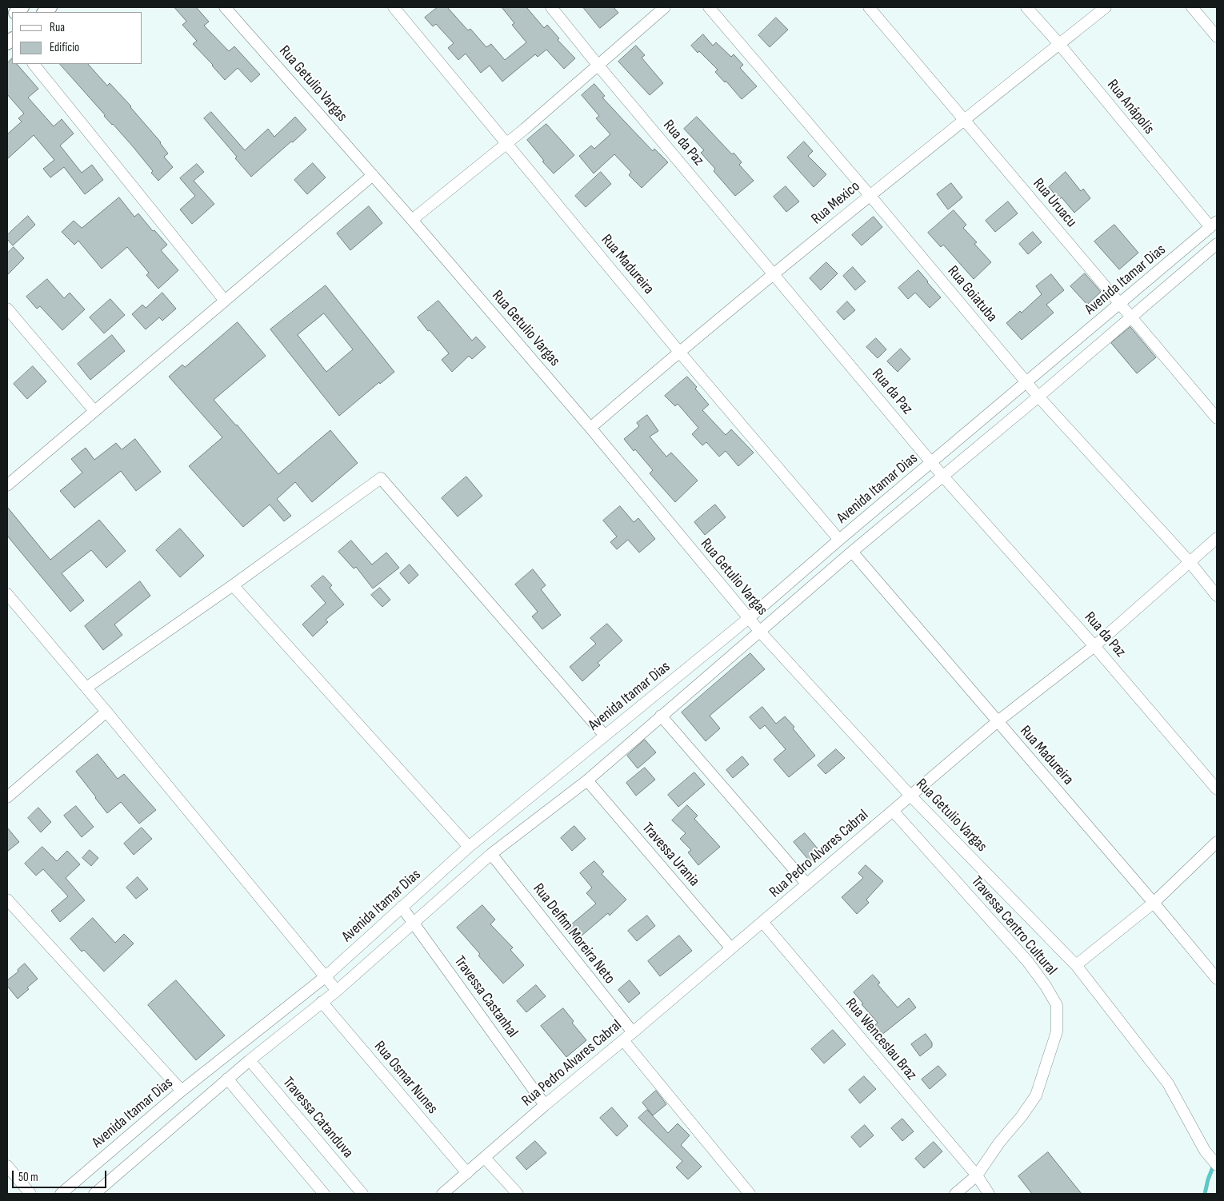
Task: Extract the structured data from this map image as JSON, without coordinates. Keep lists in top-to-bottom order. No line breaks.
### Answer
{"streets":{"street":["Rua Getulio Vargas","Rua Anápolis","Rua da Paz","Rua Mexico","Rua Uruacu","Rua Madureira","Avenida Itamar Dias","Rua Goiatuba","Rua Pedro Alvares Cabral","Travessa Urania","Travessa Centro Cultural","Rua Delfim Moreira Neto","Travessa Castanhal","Rua Wenceslau Braz","Rua Osmar Nunes","Travessa Catanduva"]},"crossings":[["Rua Getulio Vargas","Rua Mexico"],["Rua Getulio Vargas","Avenida Itamar Dias"],["Rua Getulio Vargas","Rua Pedro Alvares Cabral"],["Rua Anápolis","Rua Mexico"],["Rua Anápolis","Avenida Itamar Dias"],["Rua da Paz","Rua Mexico"],["Rua da Paz","Avenida Itamar Dias"],["Rua da Paz","Rua Pedro Alvares Cabral"],["Rua Mexico","Rua Uruacu"],["Rua Mexico","Rua Madureira"],["Rua Mexico","Rua Goiatuba"],["Rua Uruacu","Avenida Itamar Dias"],["Rua Madureira","Avenida Itamar Dias"],["Rua Madureira","Rua Pedro Alvares Cabral"],["Avenida Itamar Dias","Rua Goiatuba"],["Avenida Itamar Dias","Travessa Urania"],["Avenida Itamar Dias","Rua Delfim Moreira Neto"],["Avenida Itamar Dias","Travessa Castanhal"],["Avenida Itamar Dias","Rua Osmar Nunes"],["Avenida Itamar Dias","Travessa Catanduva"],["Rua Goiatuba","Rua Pedro Alvares Cabral"],["Rua Pedro Alvares Cabral","Travessa Urania"],["Rua Pedro Alvares Cabral","Travessa Centro Cultural"],["Rua Pedro Alvares Cabral","Rua Delfim Moreira Neto"],["Rua Pedro Alvares Cabral","Travessa Castanhal"],["Rua Pedro Alvares Cabral","Rua Wenceslau Braz"],["Rua Pedro Alvares Cabral","Rua Osmar Nunes"],["Travessa Centro Cultural","Rua Wenceslau Braz"]],"legend":["Rua","Edifício"],"scale_bar":"50 m"}
